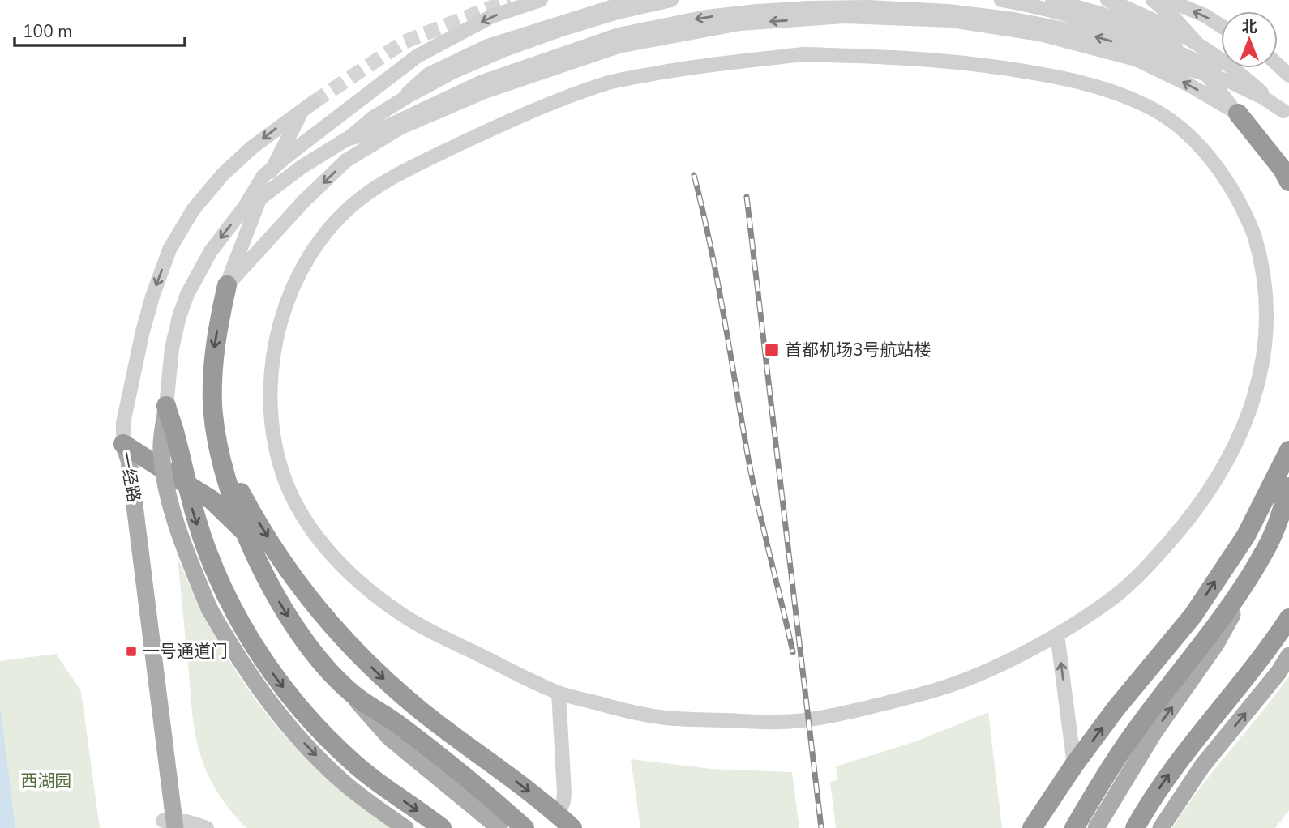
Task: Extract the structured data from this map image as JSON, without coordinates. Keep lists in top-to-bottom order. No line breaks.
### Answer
{"streets":{"main road":["一经路"]},"parks":["西湖园"],"places":{"transit":["首都机场3号航站楼","一号通道门"]},"scale_bar":"100 m","north":"top"}
